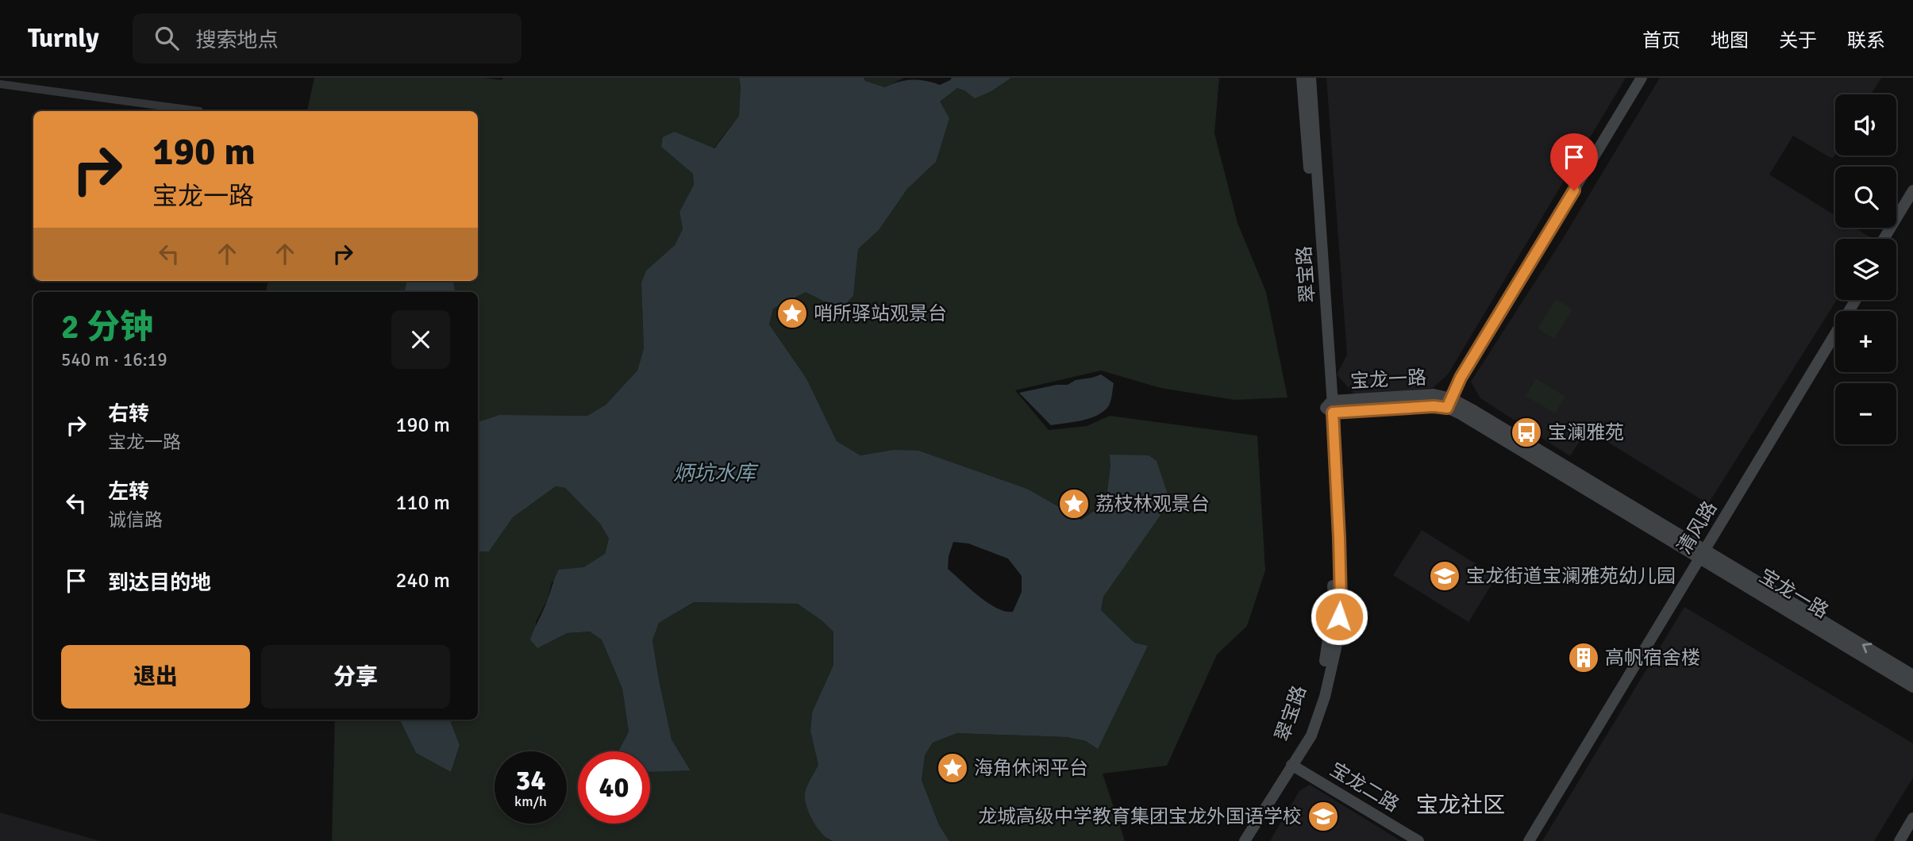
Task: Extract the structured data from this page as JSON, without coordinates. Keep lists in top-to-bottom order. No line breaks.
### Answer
{"streets":{"street":["翠宝路","宝龙一路","清风路","宝龙二路"]},"crossings":[["翠宝路","宝龙一路"],["翠宝路","宝龙二路"],["宝龙一路","清风路"]],"districts":["宝龙社区"],"water":["炳坑水库"],"places":{"place":["哨所驿站观景台","荔枝林观景台","海角休闲平台"],"bus stop":["宝澜雅苑"],"school or university":["宝龙街道宝澜雅苑幼儿园","龙城高级中学教育集团宝龙外国语学校"],"building":["高帆宿舍楼"]},"page":{"header":"Turnly","search":"搜索地点","nav":["首页","地图","关于","联系"],"map_buttons":["+","−"],"turn":["190 m","宝龙一路"],"heading":["2 分钟","540 m · 16:19"],"list":[{"name":"右转","note":"宝龙一路","value":"190 m"},{"name":"左转","note":"诚信路","value":"110 m"},{"name":"到达目的地","value":"240 m"}],"buttons":["退出","分享"],"speed":"34 km/h","limit":"40"}}
